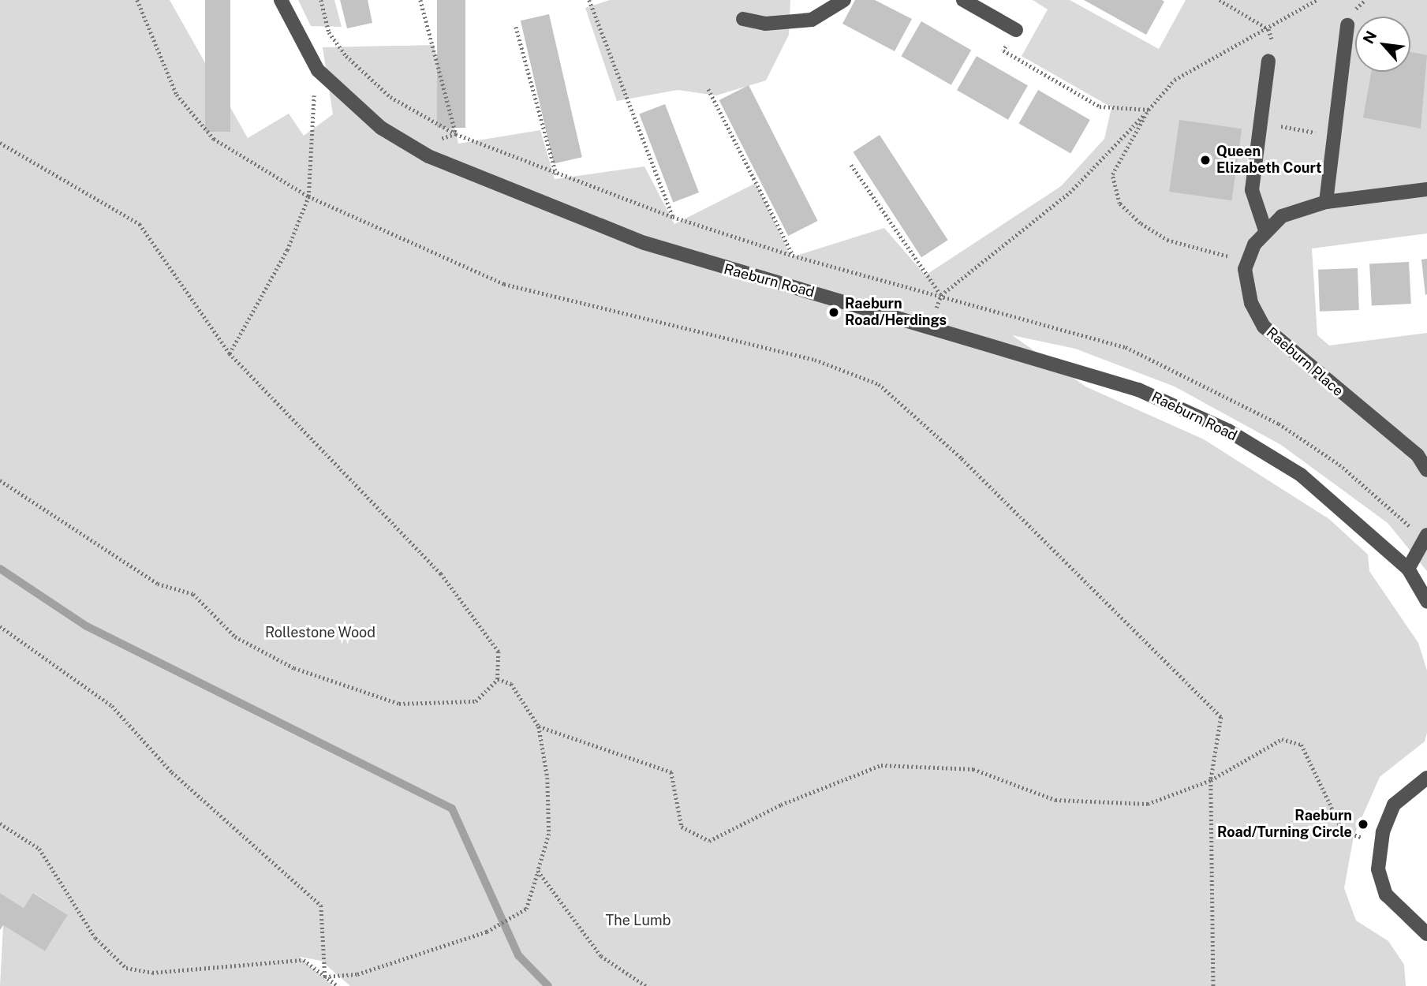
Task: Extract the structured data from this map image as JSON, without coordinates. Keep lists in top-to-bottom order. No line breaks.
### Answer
{"streets":{"street":["Raeburn Road","Raeburn Place"]},"parks":["Rollestone Wood","The Lumb"],"places":["Queen Elizabeth Court","Raeburn Road/Herdings","Raeburn Road/Turning Circle"],"north":"top left"}
